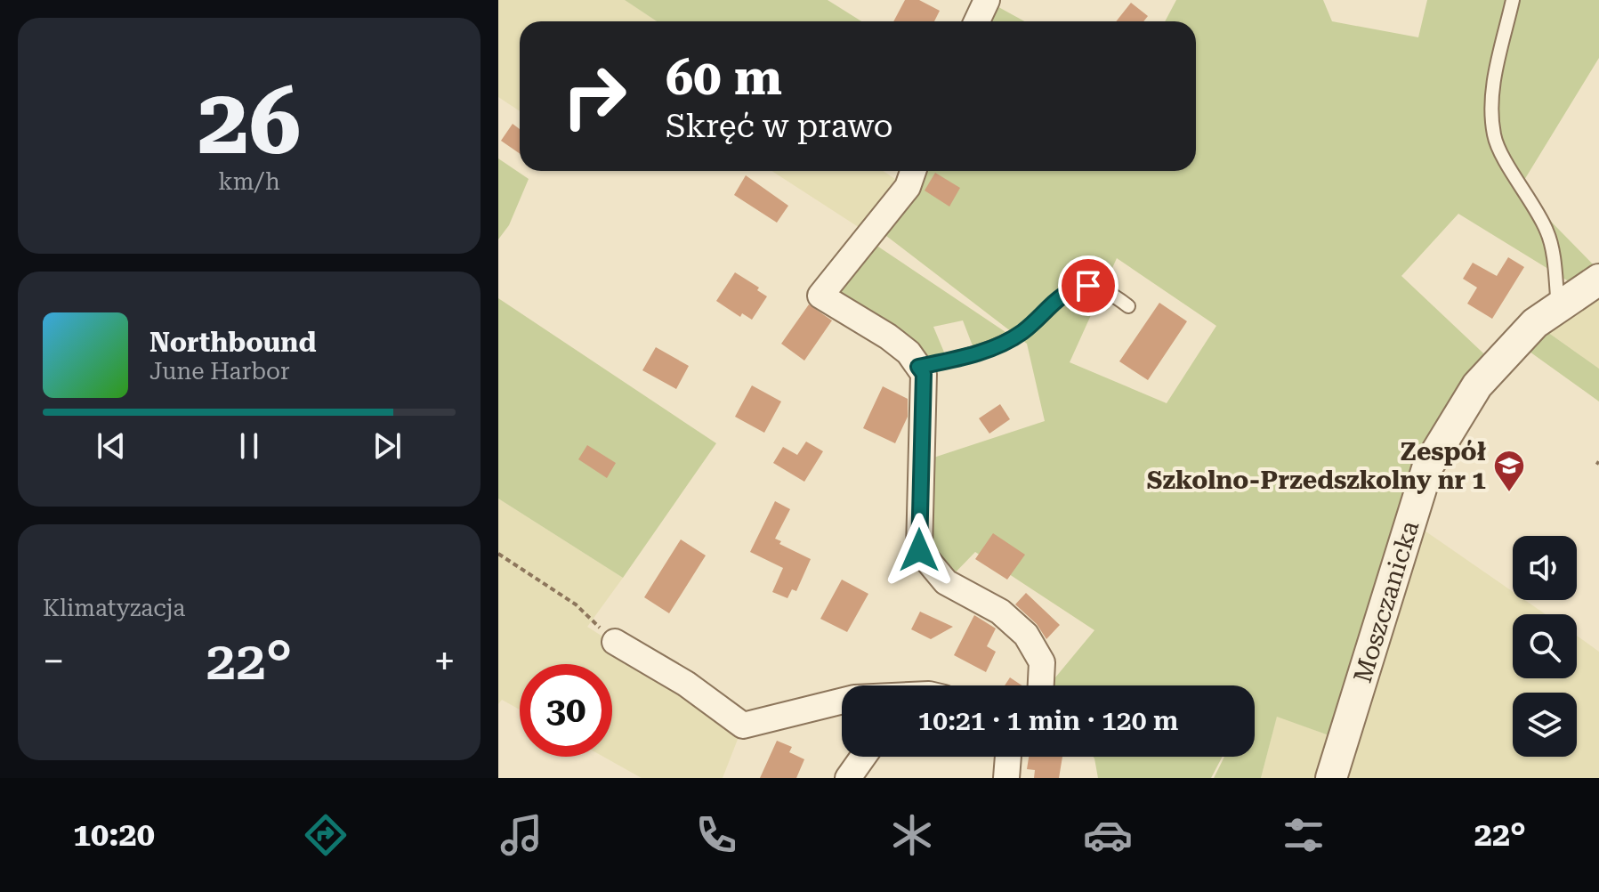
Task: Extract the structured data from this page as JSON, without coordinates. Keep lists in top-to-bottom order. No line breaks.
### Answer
{"streets":{"street":["Moszczanicka"]},"places":{"school or university":["Zespół Szkolno-Przedszkolny nr 1"]},"page":{"tile":[["26","km/h"],"Klimatyzacja"],"turn":["60 m","Skręć w prawo"],"song":["Northbound","June Harbor"],"heat":["−","22°","+"],"limit":"30","trip":"10:21 · 1 min · 120 m","tabs":["10:20","22°"]}}
